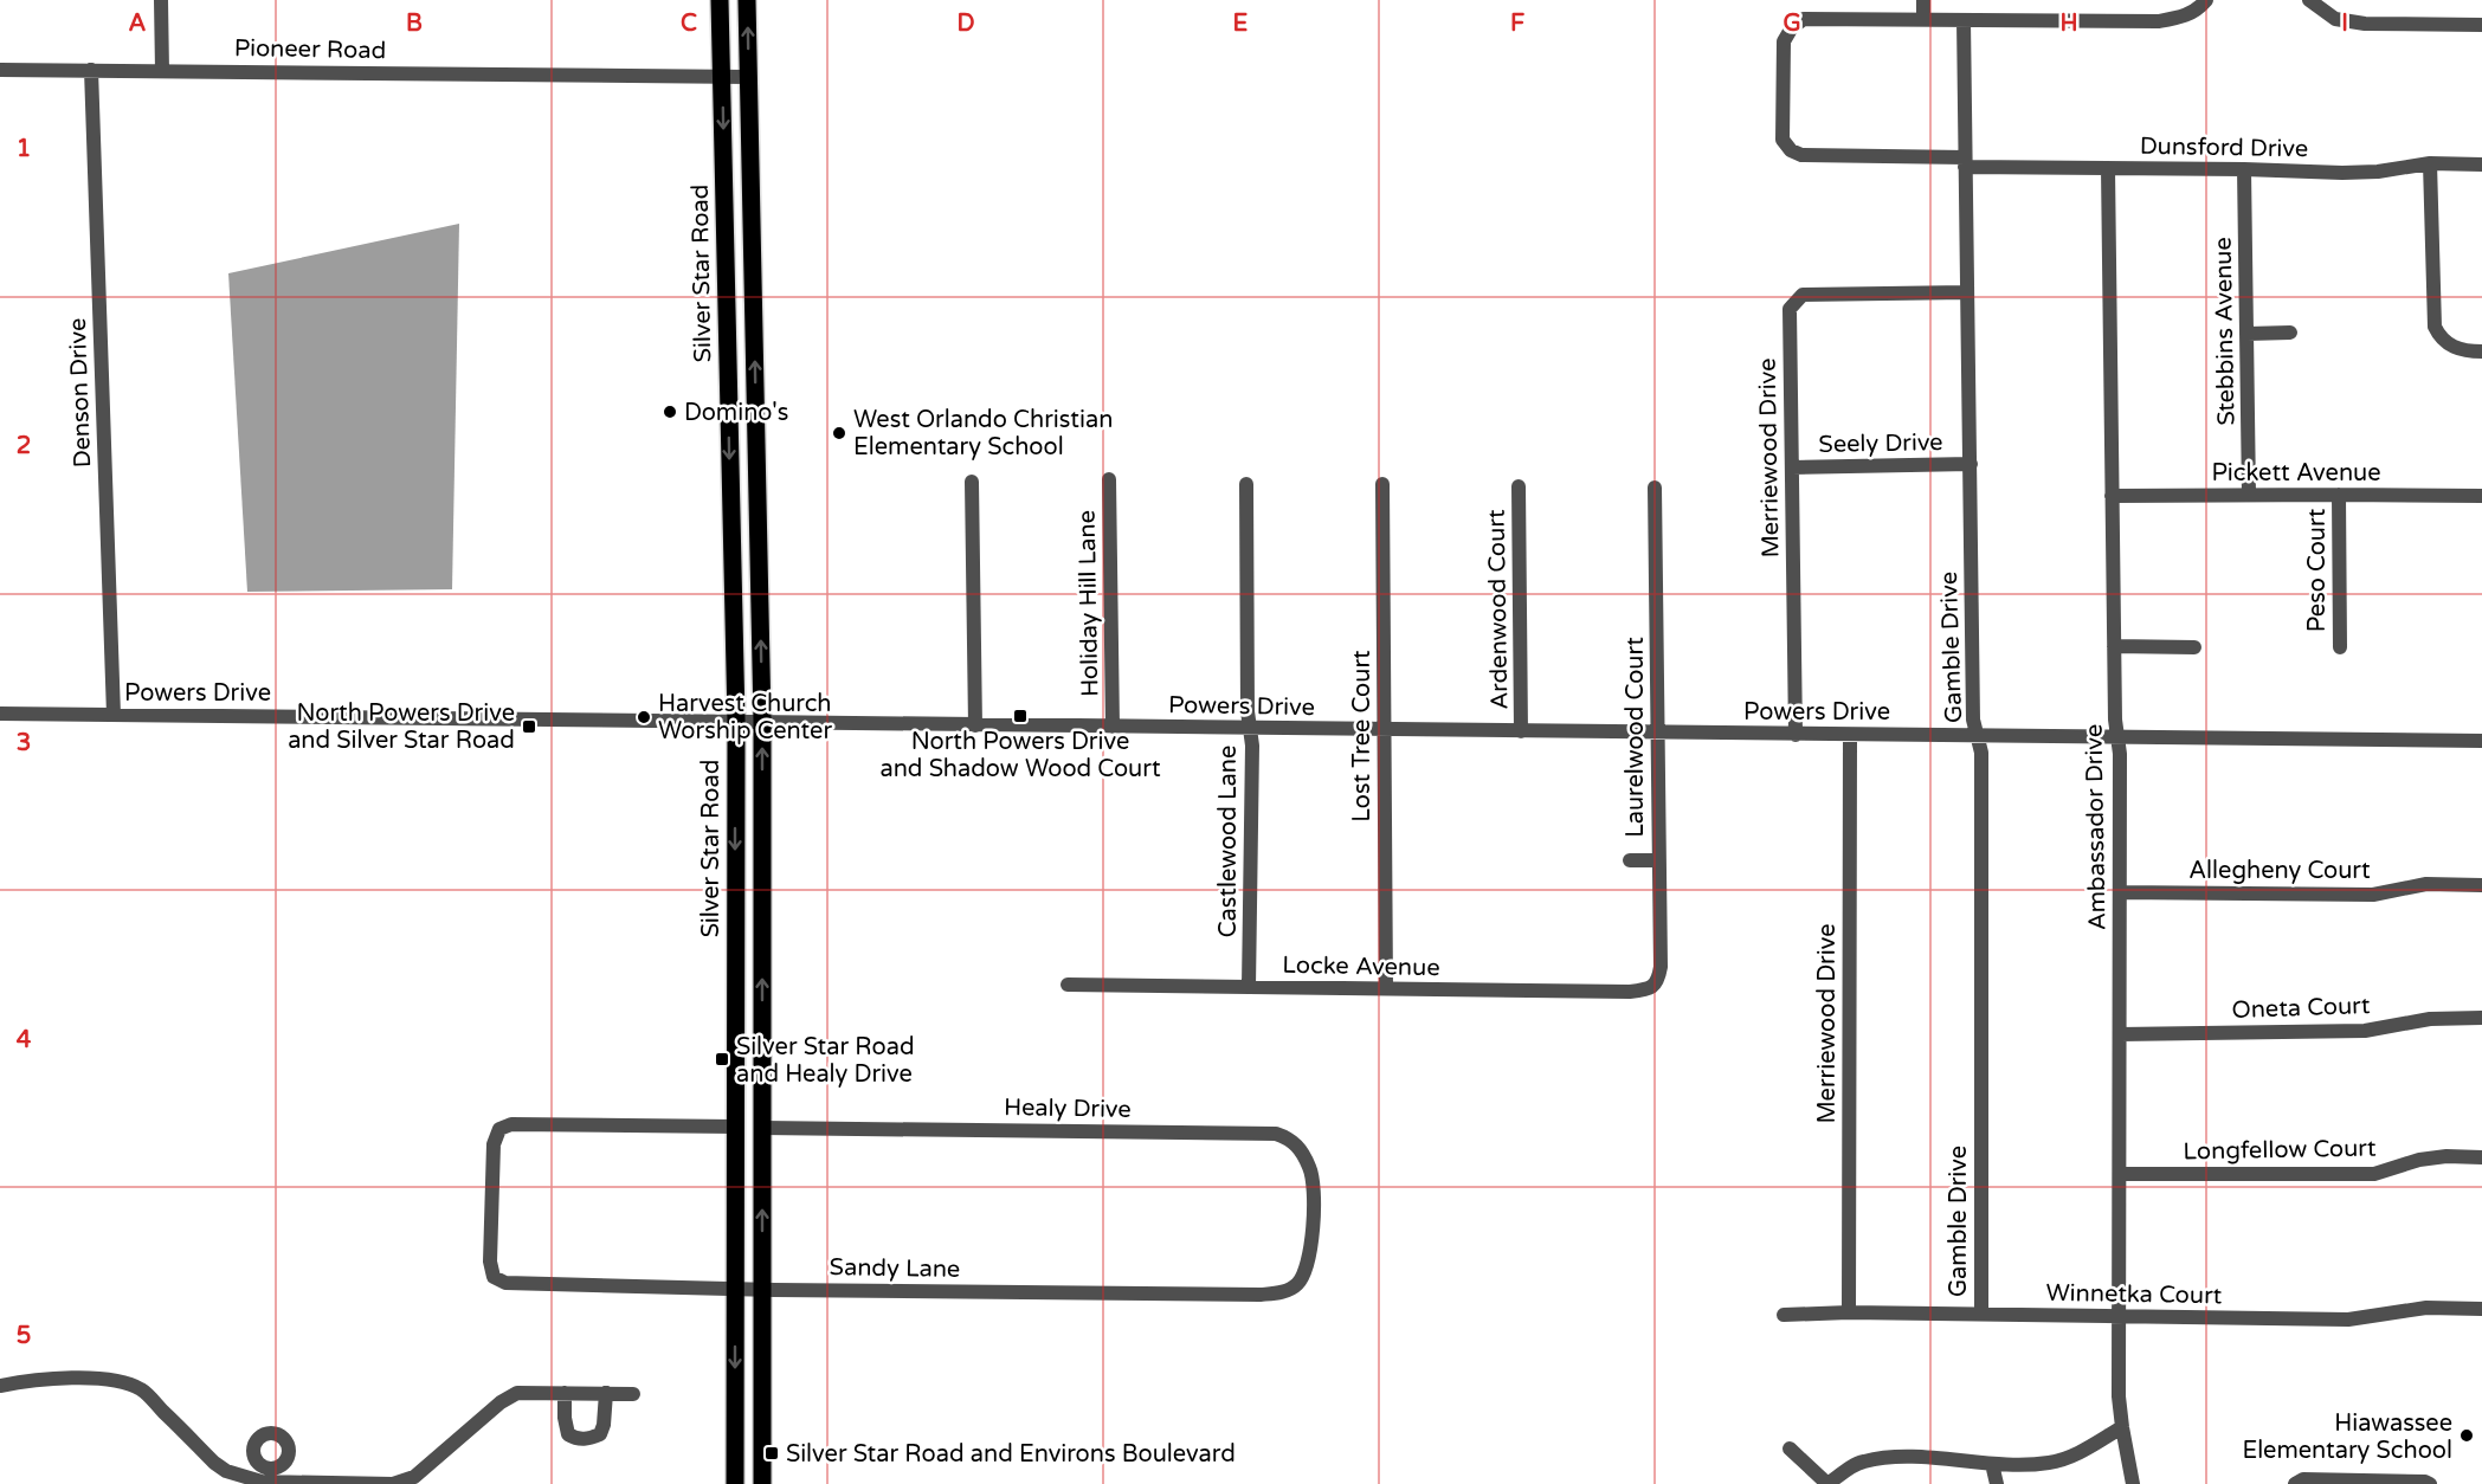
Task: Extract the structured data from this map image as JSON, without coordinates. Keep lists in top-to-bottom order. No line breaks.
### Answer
{"streets":{"main road":["Silver Star Road"],"street":["Pioneer Road","Dunsford Drive","Stebbins Avenue","Denson Drive","Seely Drive","Merriewood Drive","Pickett Avenue","Peso Court","Holiday Hill Lane","Ardenwood Court","Gamble Drive","Powers Drive","Lost Tree Court","Laurelwood Court","Ambassador Drive","Castlewood Lane","Allegheny Court","Locke Avenue","Oneta Court","Healy Drive","Longfellow Court","Sandy Lane","Winnetka Court"]},"crossings":[["Pioneer Road","Silver Star Road"],["Pioneer Road","Denson Drive"],["Dunsford Drive","Stebbins Avenue"],["Dunsford Drive","Gamble Drive"],["Dunsford Drive","Ambassador Drive"],["Silver Star Road","Powers Drive"],["Silver Star Road","Sandy Lane"],["Stebbins Avenue","Pickett Avenue"],["Denson Drive","Powers Drive"],["Seely Drive","Merriewood Drive"],["Seely Drive","Gamble Drive"],["Merriewood Drive","Gamble Drive"],["Merriewood Drive","Powers Drive"],["Merriewood Drive","Winnetka Court"],["Pickett Avenue","Peso Court"],["Pickett Avenue","Ambassador Drive"],["Holiday Hill Lane","Powers Drive"],["Ardenwood Court","Powers Drive"],["Gamble Drive","Powers Drive"],["Gamble Drive","Winnetka Court"],["Powers Drive","Lost Tree Court"],["Powers Drive","Laurelwood Court"],["Powers Drive","Ambassador Drive"],["Powers Drive","Castlewood Lane"],["Lost Tree Court","Locke Avenue"],["Laurelwood Court","Locke Avenue"],["Ambassador Drive","Allegheny Court"],["Ambassador Drive","Oneta Court"],["Ambassador Drive","Longfellow Court"],["Ambassador Drive","Winnetka Court"],["Castlewood Lane","Locke Avenue"],["Healy Drive","Sandy Lane"]],"places":{"other":["Domino's","West Orlando Christian Elementary School","Harvest Church Worship Center","Hiawassee Elementary School"],"transit":["North Powers Drive and Shadow Wood Court","North Powers Drive and Silver Star Road","Silver Star Road and Healy Drive","Silver Star Road and Environs Boulevard"]},"grid":{"columns":["A","B","C","D","E","F","G","H","I"],"rows":["1","2","3","4","5"]}}
